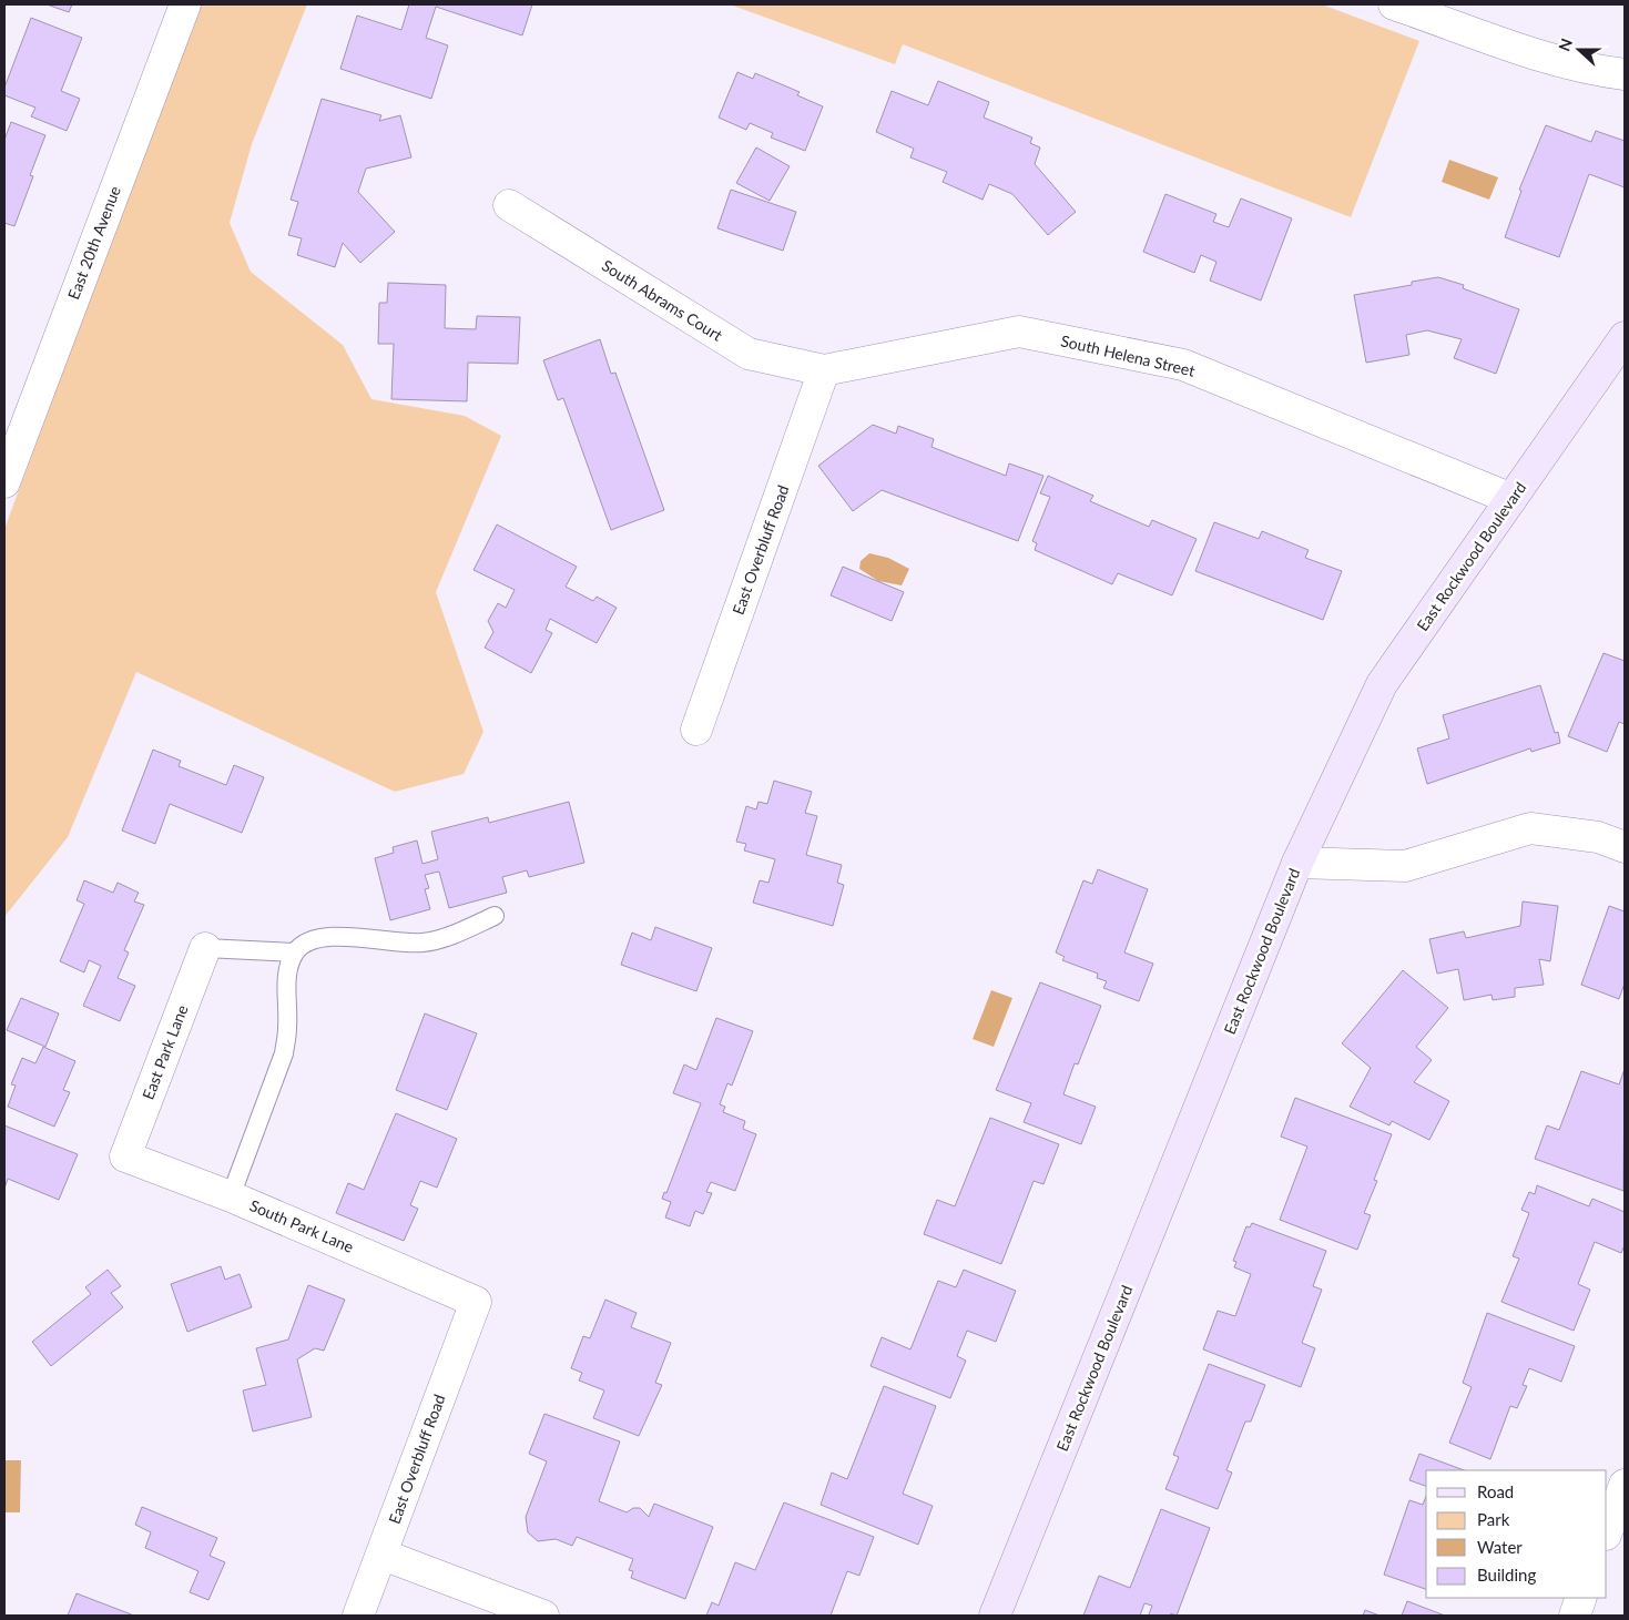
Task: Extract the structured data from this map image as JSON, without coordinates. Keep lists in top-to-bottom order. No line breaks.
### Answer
{"streets":{"street":["East 20th Avenue","South Abrams Court","South Helena Street","East Overbluff Road","East Rockwood Boulevard","East Park Lane","South Park Lane"]},"crossings":[["South Abrams Court","South Helena Street"],["South Abrams Court","East Overbluff Road"],["South Helena Street","East Overbluff Road"],["South Helena Street","East Rockwood Boulevard"],["East Overbluff Road","South Park Lane"],["East Park Lane","South Park Lane"]],"legend":["Road","Park","Water","Building"],"north":"left"}
